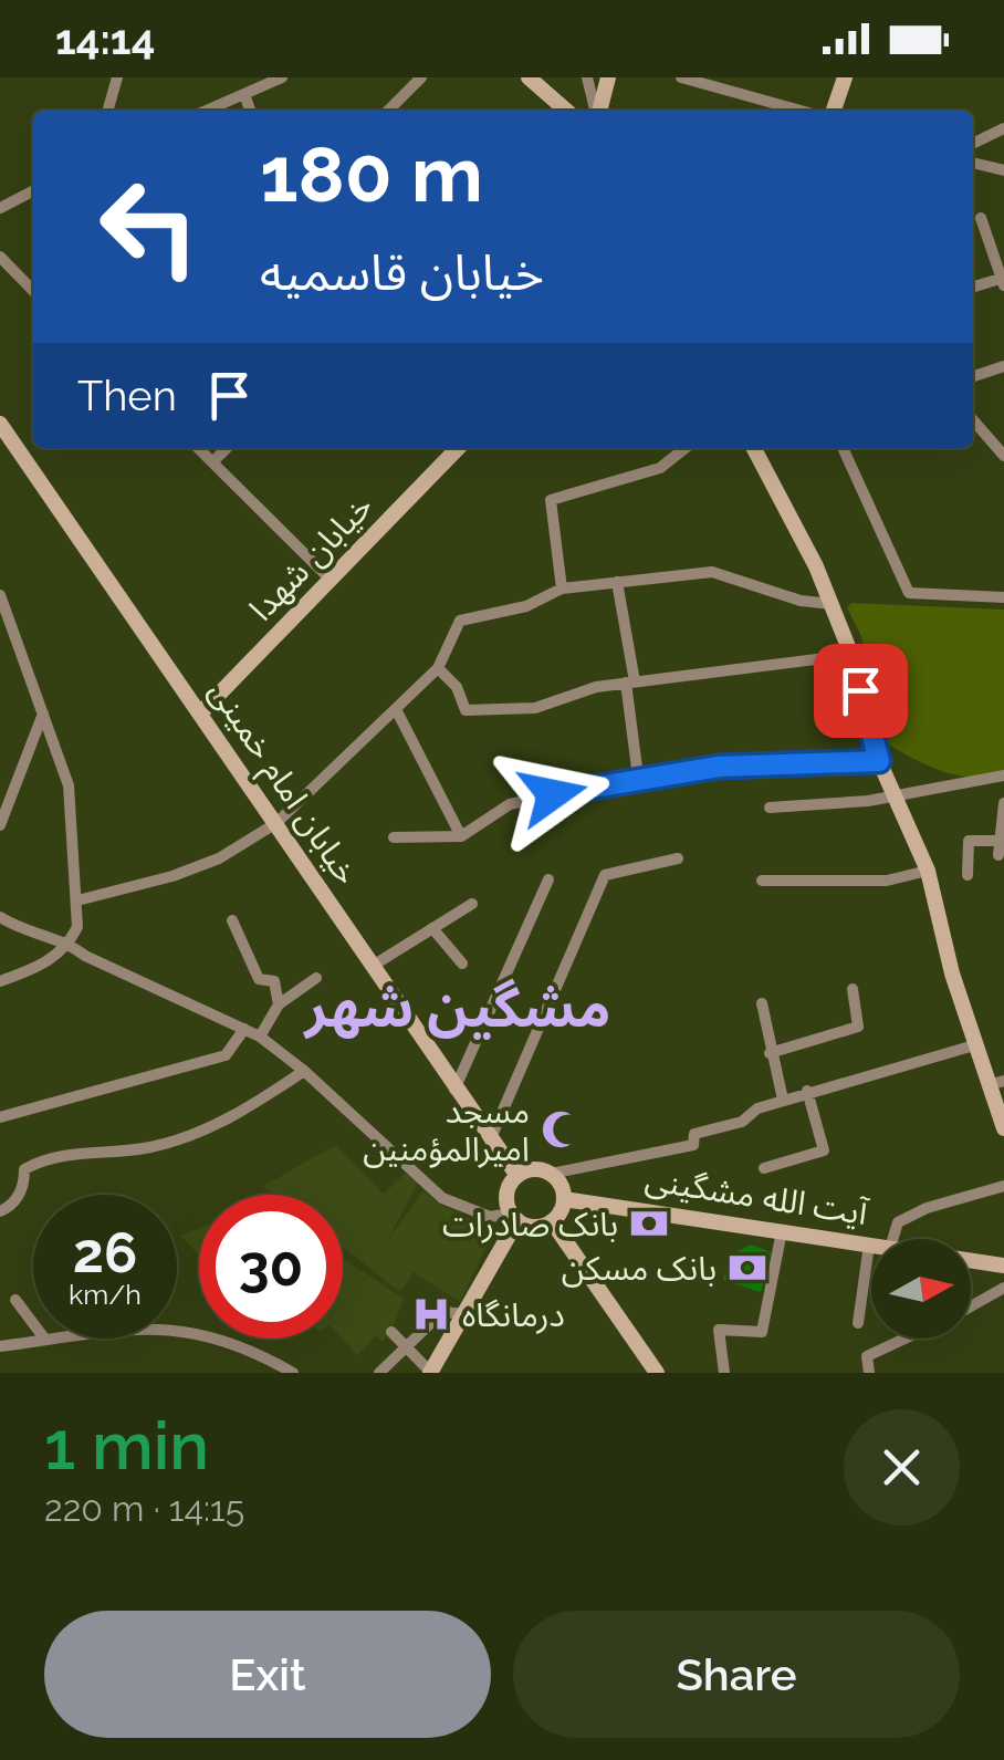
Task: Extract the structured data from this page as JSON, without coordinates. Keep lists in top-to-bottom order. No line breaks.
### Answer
{"streets":{"main road":["خیابان شهدا","خیابان امام خمینی","آیت الله مشگینی"]},"crossings":[["خیابان شهدا","خیابان امام خمینی"],["خیابان امام خمینی","آیت الله مشگینی"]],"districts":["مشگین شهر"],"places":{"mosque":["مسجد امیرالمؤمنین"],"bank":["بانک صادرات","بانک مسکن"],"hospital":["درمانگاه"]},"north":"right","page":{"status":"14:14","turn":["180 m","خیابان قاسمیه"],"then":"Then","speed":"26 km/h","limit":"30","heading":["1 min","220 m · 14:15"],"buttons":["Exit","Share"]}}
